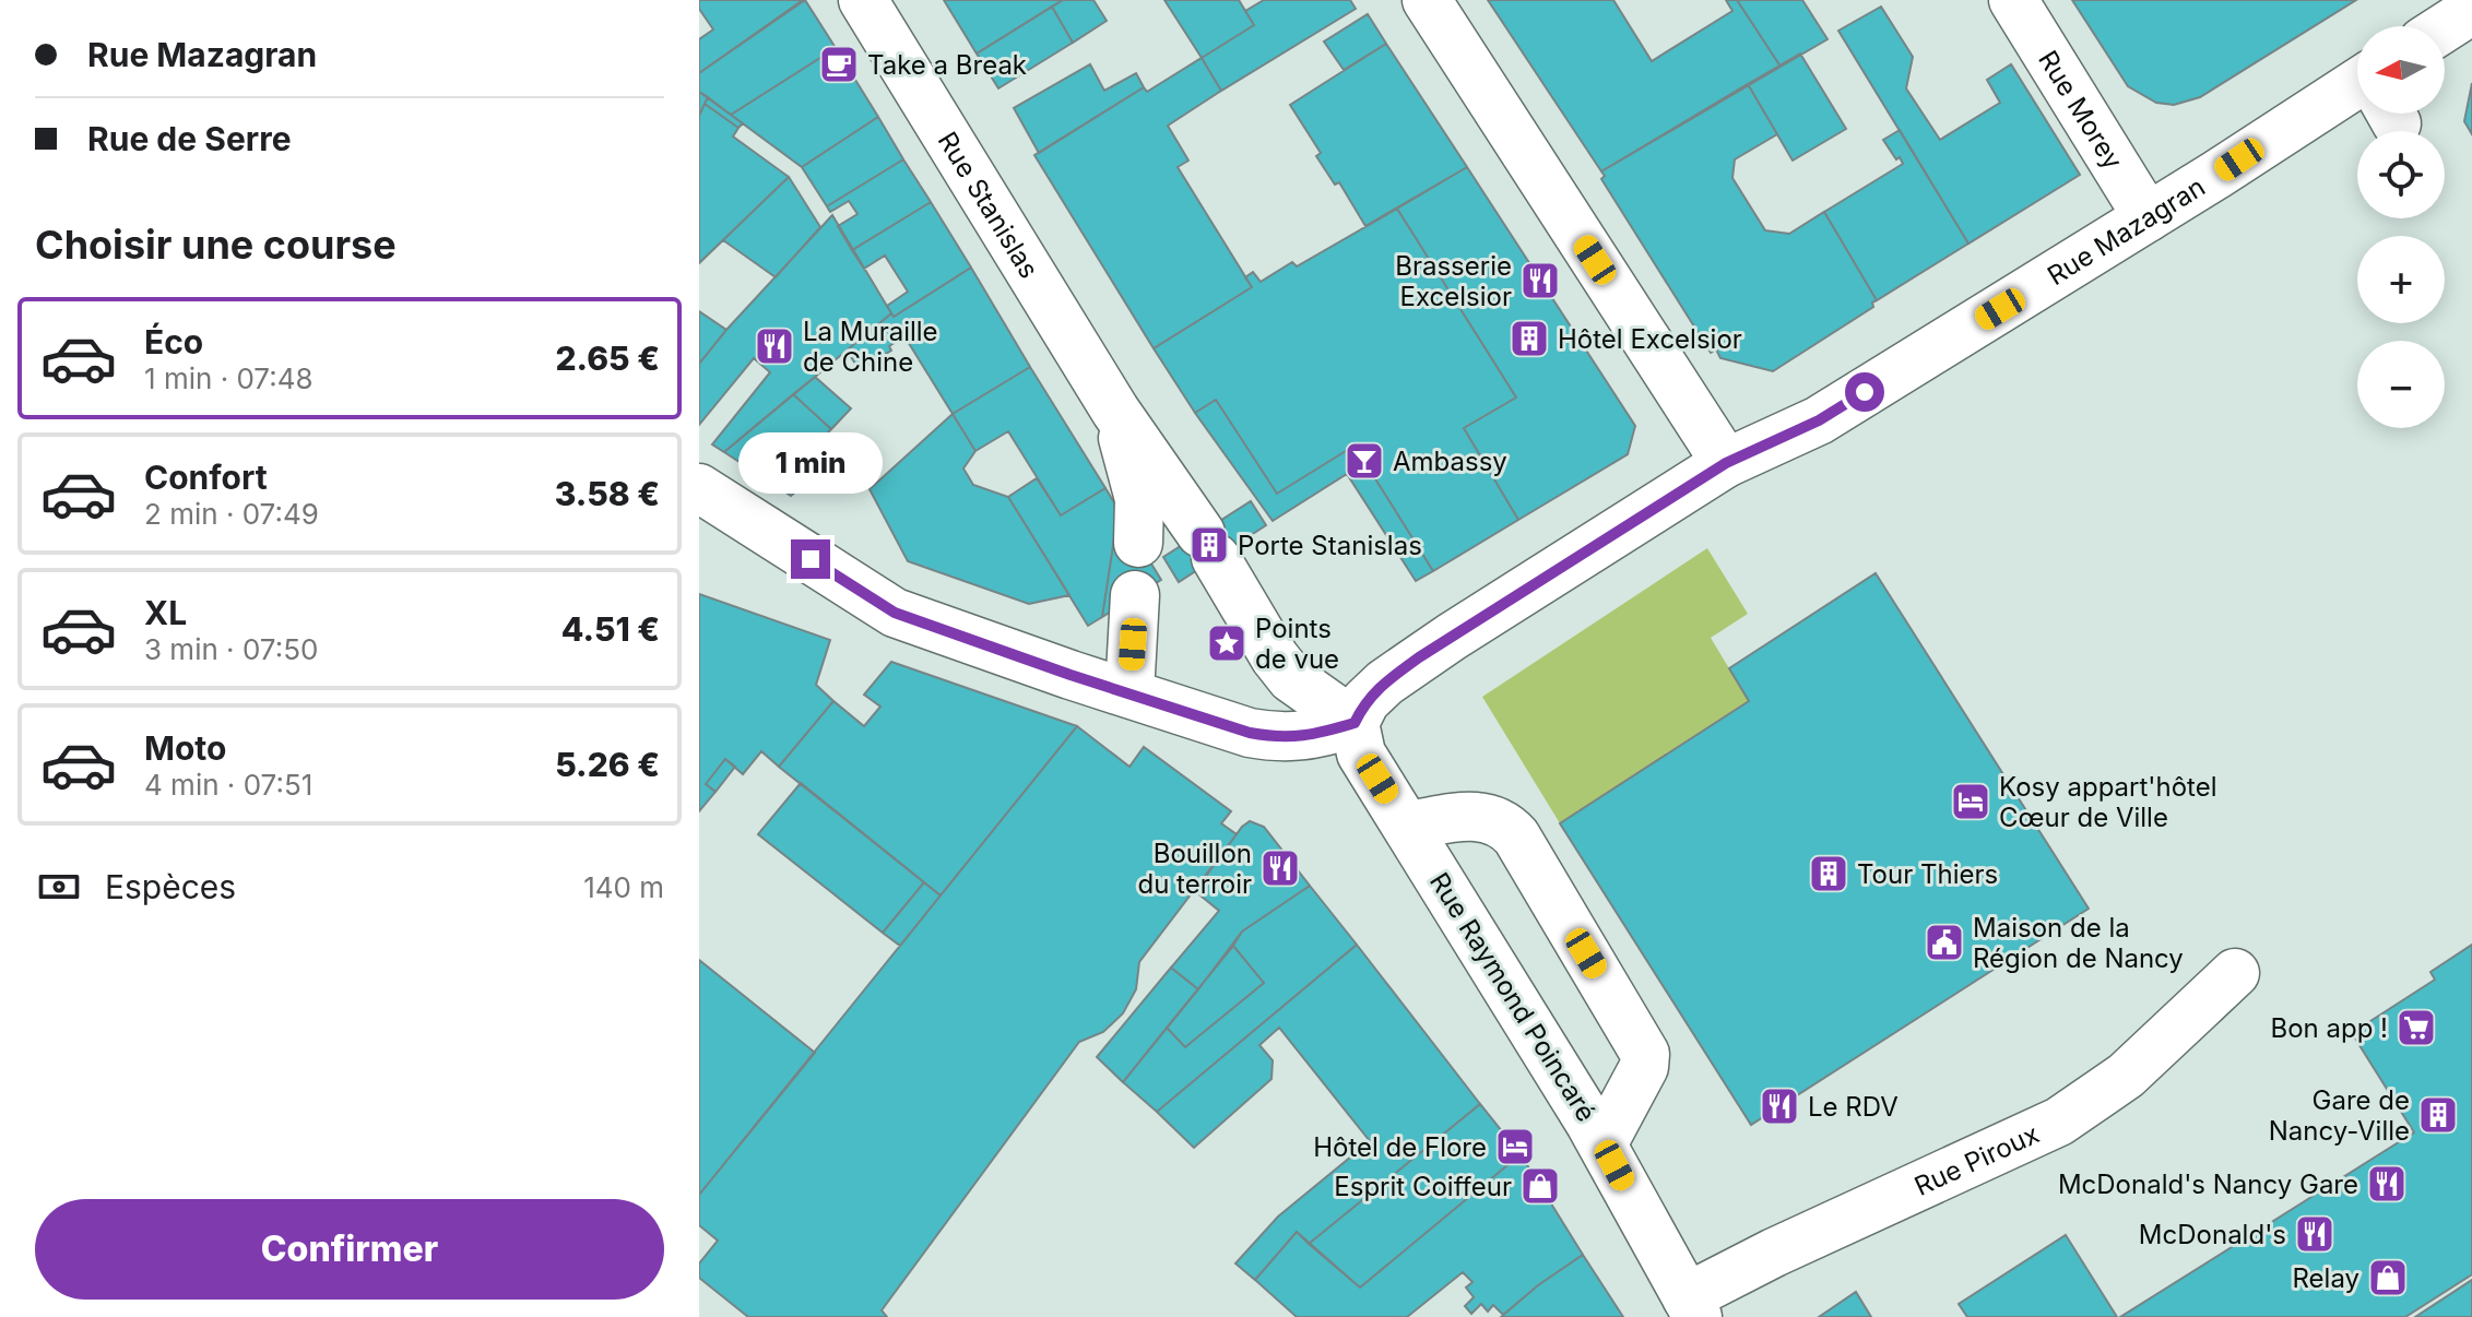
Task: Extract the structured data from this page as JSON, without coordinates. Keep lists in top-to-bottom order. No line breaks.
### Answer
{"streets":{"street":["Rue Morey","Rue Stanislas","Rue Mazagran","Rue Raymond Poincaré","Rue Piroux"]},"crossings":[["Rue Morey","Rue Mazagran"],["Rue Stanislas","Rue Mazagran"],["Rue Stanislas","Rue Raymond Poincaré"],["Rue Mazagran","Rue Raymond Poincaré"],["Rue Raymond Poincaré","Rue Piroux"]],"places":{"cafe":["Take a Break"],"restaurant":["Brasserie Excelsior","La Muraille de Chine","Bouillon du terroir","Le RDV","McDonald's Nancy Gare","McDonald's"],"building":["Hôtel Excelsior","Porte Stanislas","Tour Thiers","Gare de Nancy-Ville"],"bar":["Ambassy"],"place":["Points de vue"],"hotel":["Kosy appart'hôtel Cœur de Ville","Hôtel de Flore"],"public building":["Maison de la Région de Nancy"],"supermarket":["Bon app !"],"shop":["Esprit Coiffeur","Relay"]},"north":"left","page":{"banner":["Rue Mazagran","Rue de Serre"],"map_buttons":["+","−"],"heading":"Choisir une course","list":[{"name":"Éco","note":"1 min · 07:48","value":"2.65 €"},{"name":"Confort","note":"2 min · 07:49","value":"3.58 €"},{"name":"XL","note":"3 min · 07:50","value":"4.51 €"},{"name":"Moto","note":"4 min · 07:51","value":"5.26 €"}],"bubble":"1 min","pay":["Espèces","140 m"],"buttons":"Confirmer"}}
